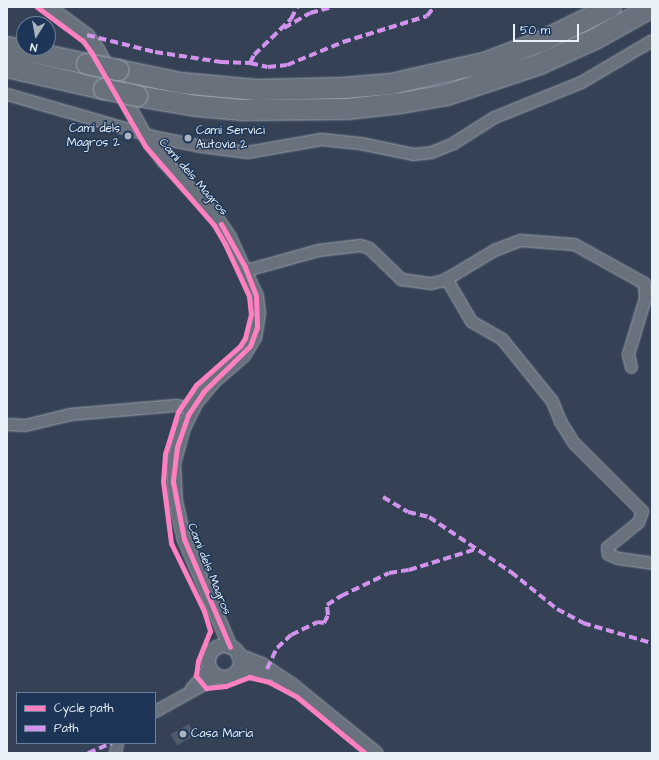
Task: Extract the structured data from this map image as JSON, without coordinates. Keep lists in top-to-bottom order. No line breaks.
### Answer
{"streets":{"street":["Camí dels Magros"]},"places":["Camí dels Magros 2","Camí Servici Autovia 2","Casa María"],"legend":["Cycle path","Path"],"scale_bar":"50 m","north":"bottom"}
